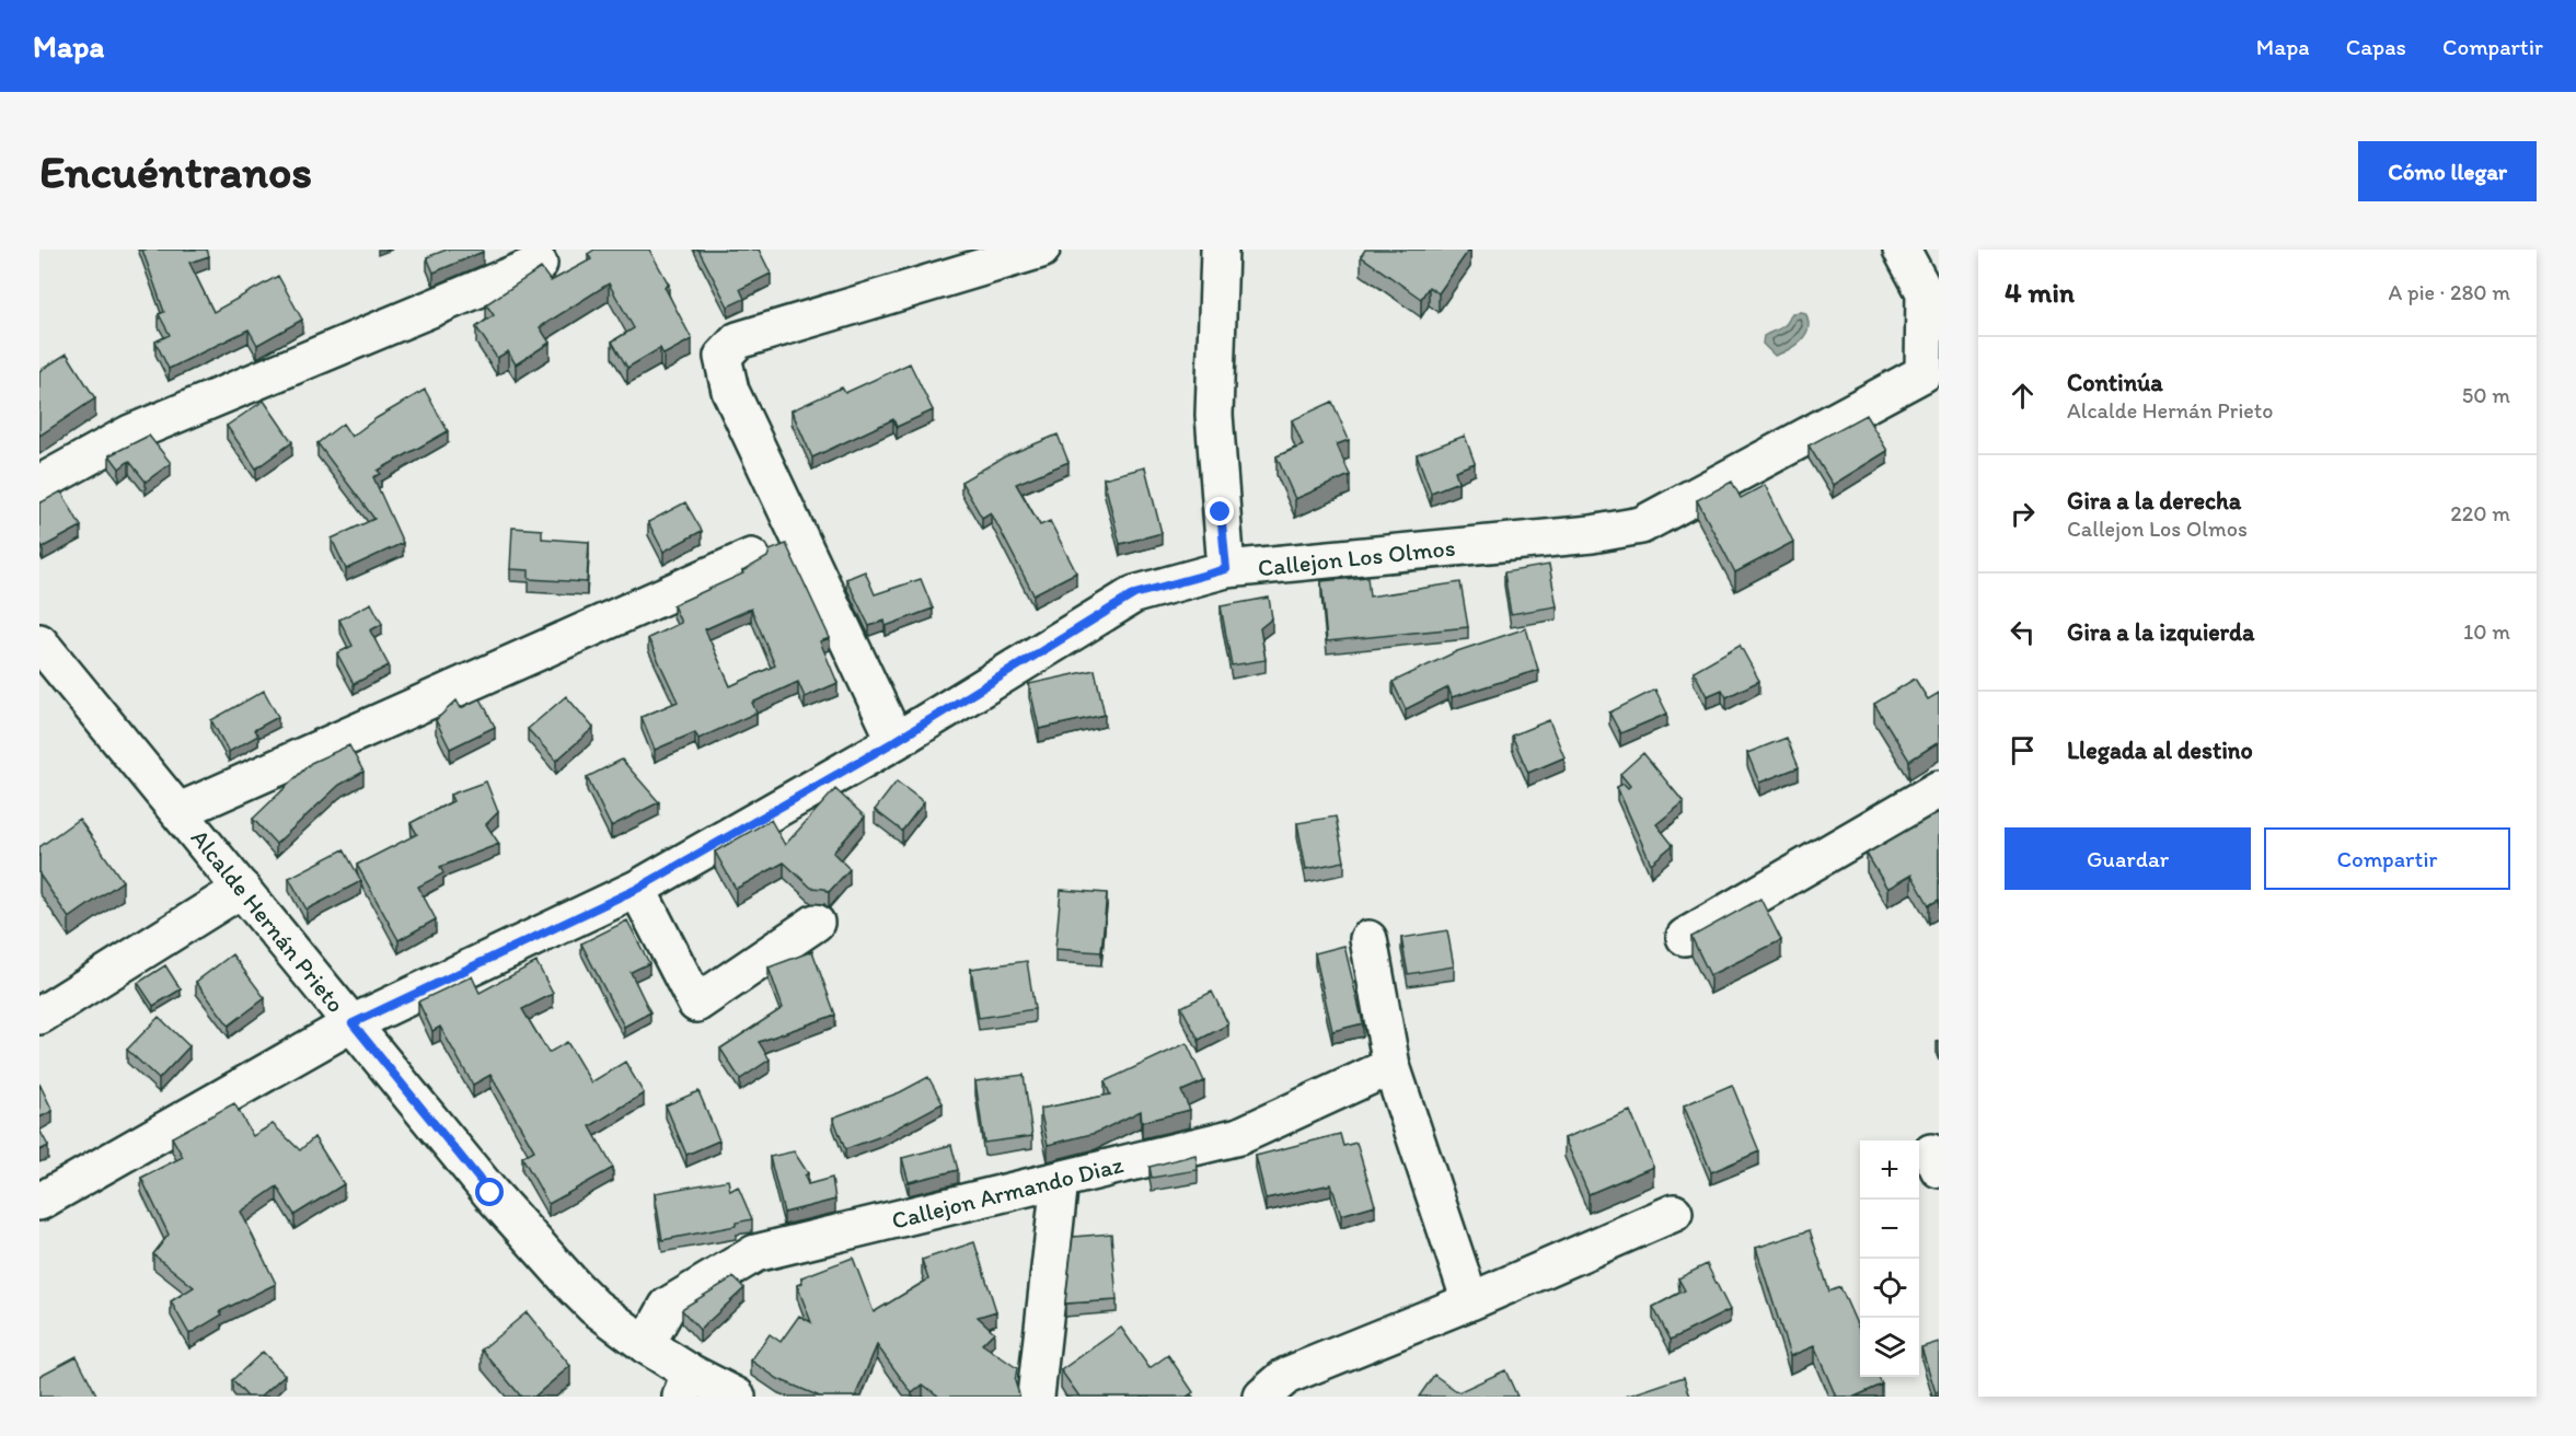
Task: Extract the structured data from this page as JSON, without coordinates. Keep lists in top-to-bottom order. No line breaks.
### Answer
{"streets":{"street":["Callejon Los Olmos","Alcalde Hernán Prieto","Callejon Armando Diaz"]},"crossings":[["Callejon Los Olmos","Alcalde Hernán Prieto"],["Alcalde Hernán Prieto","Callejon Armando Diaz"]],"page":{"header":"Mapa","nav":["Mapa","Capas","Compartir"],"buttons":["Cómo llegar",["Guardar","Compartir"]],"title":"Encuéntranos","heading":["4 min","A pie · 280 m"],"list":[["Continúa","Alcalde Hernán Prieto","50 m"],["Gira a la derecha","Callejon Los Olmos","220 m"],["Gira a la izquierda","10 m"],"Llegada al destino"],"map_buttons":["+","−"]}}
